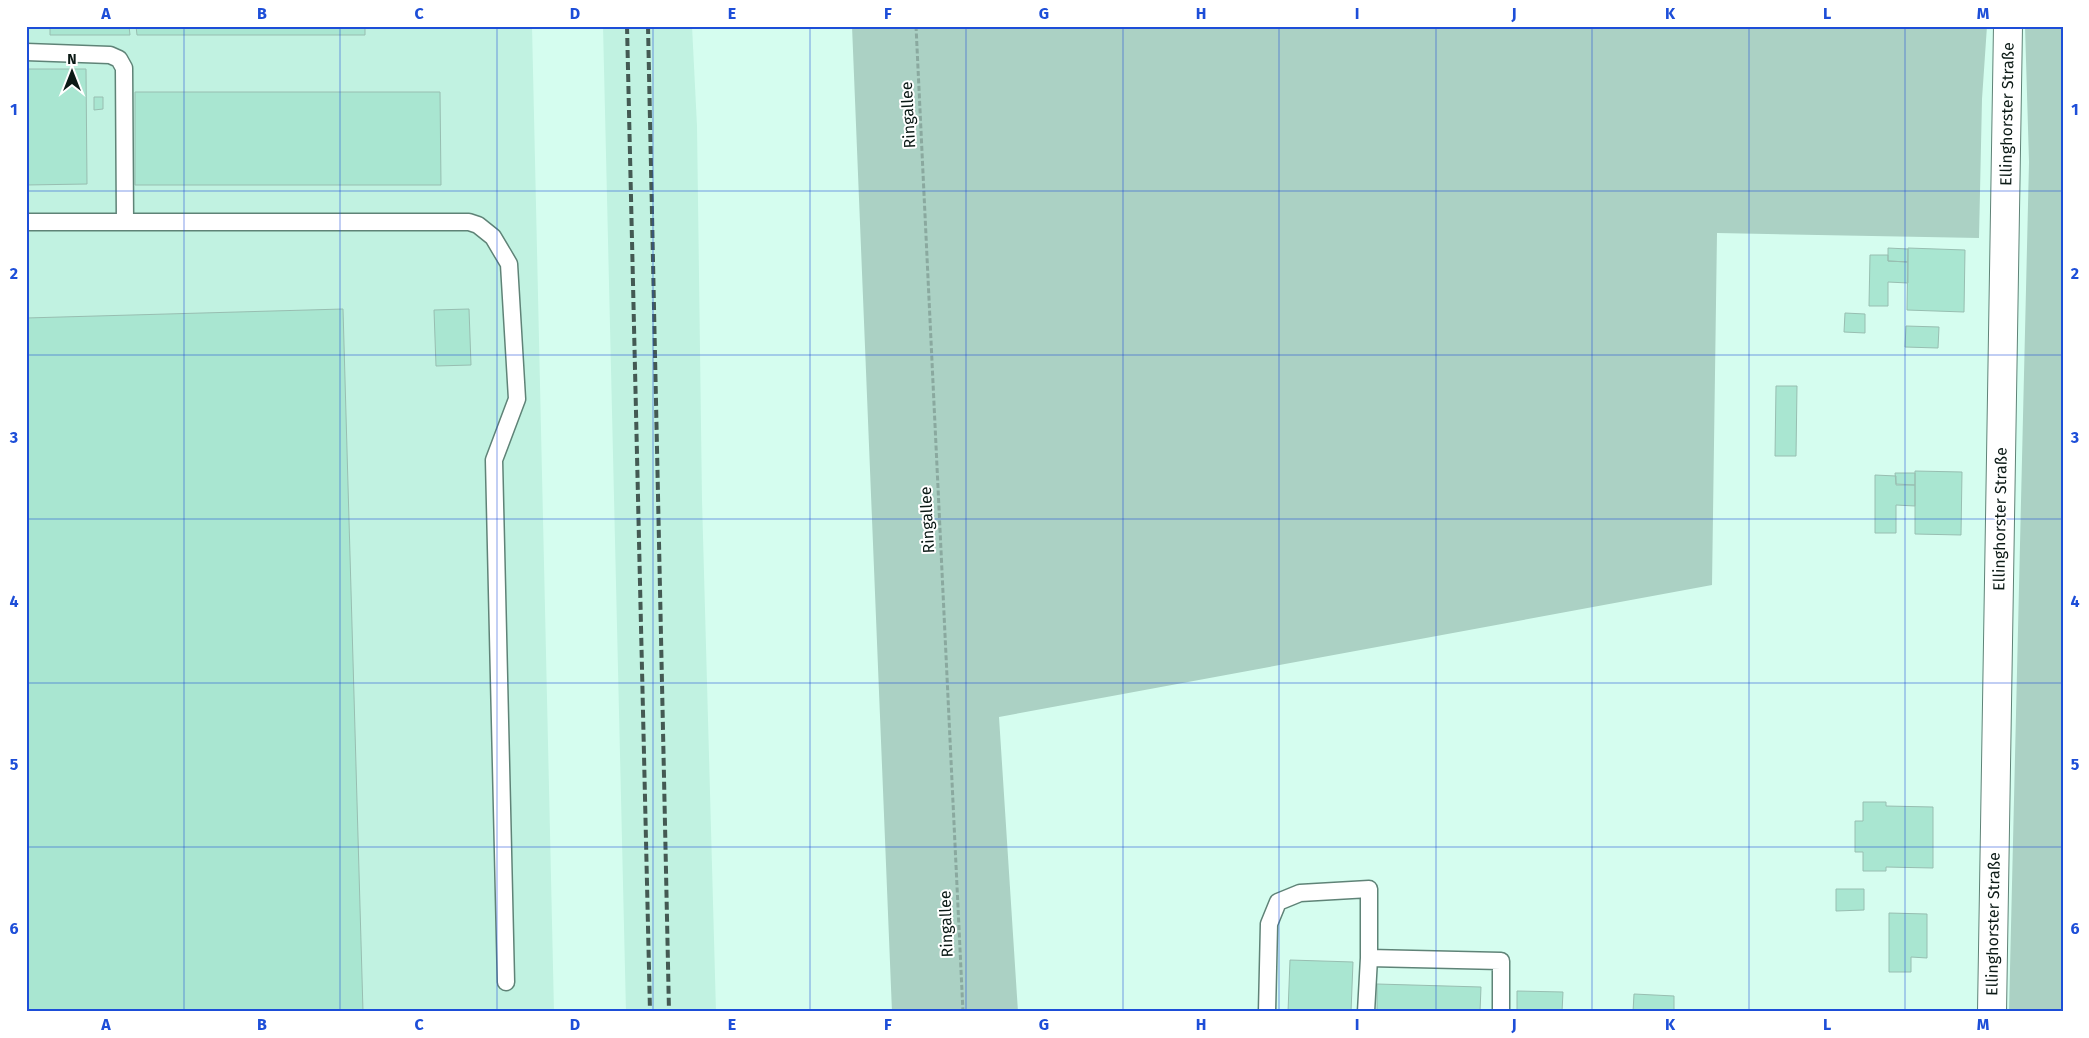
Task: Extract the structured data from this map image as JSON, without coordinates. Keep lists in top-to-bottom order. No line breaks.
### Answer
{"streets":{"street":["Ellinghorster Straße"],"path":["Ringallee"]},"north":"top","grid":{"columns":["A","B","C","D","E","F","G","H","I","J","K","L","M"],"rows":["1","2","3","4","5","6"]}}
